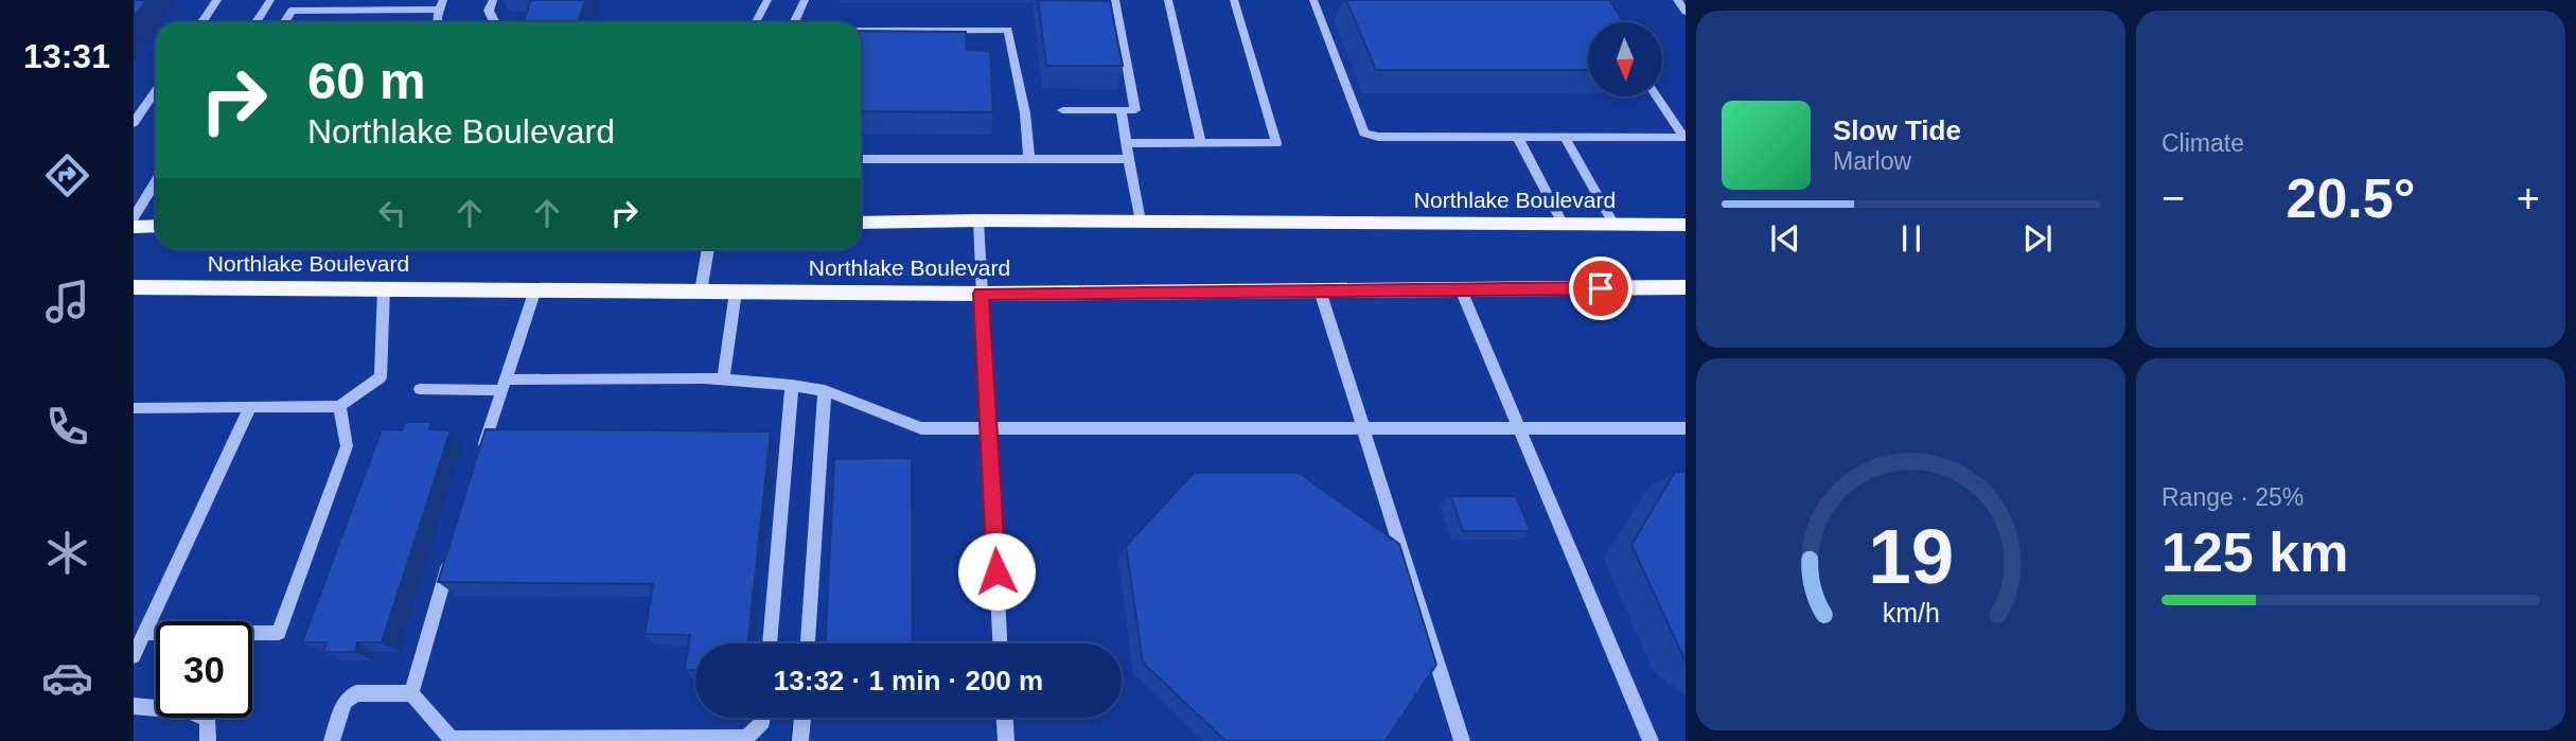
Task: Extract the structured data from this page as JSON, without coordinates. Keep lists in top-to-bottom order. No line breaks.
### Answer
{"streets":{"main road":["Northlake Boulevard"]},"north":"bottom","page":{"tabs":"13:31","tile":["Climate",["Range · 25%","125 km"]],"turn":["60 m","Northlake Boulevard"],"song":["Slow Tide","Marlow"],"heat":["−","20.5°","+"],"limit":"30","trip":"13:32 · 1 min · 200 m","gauge":["19","km/h"]}}
